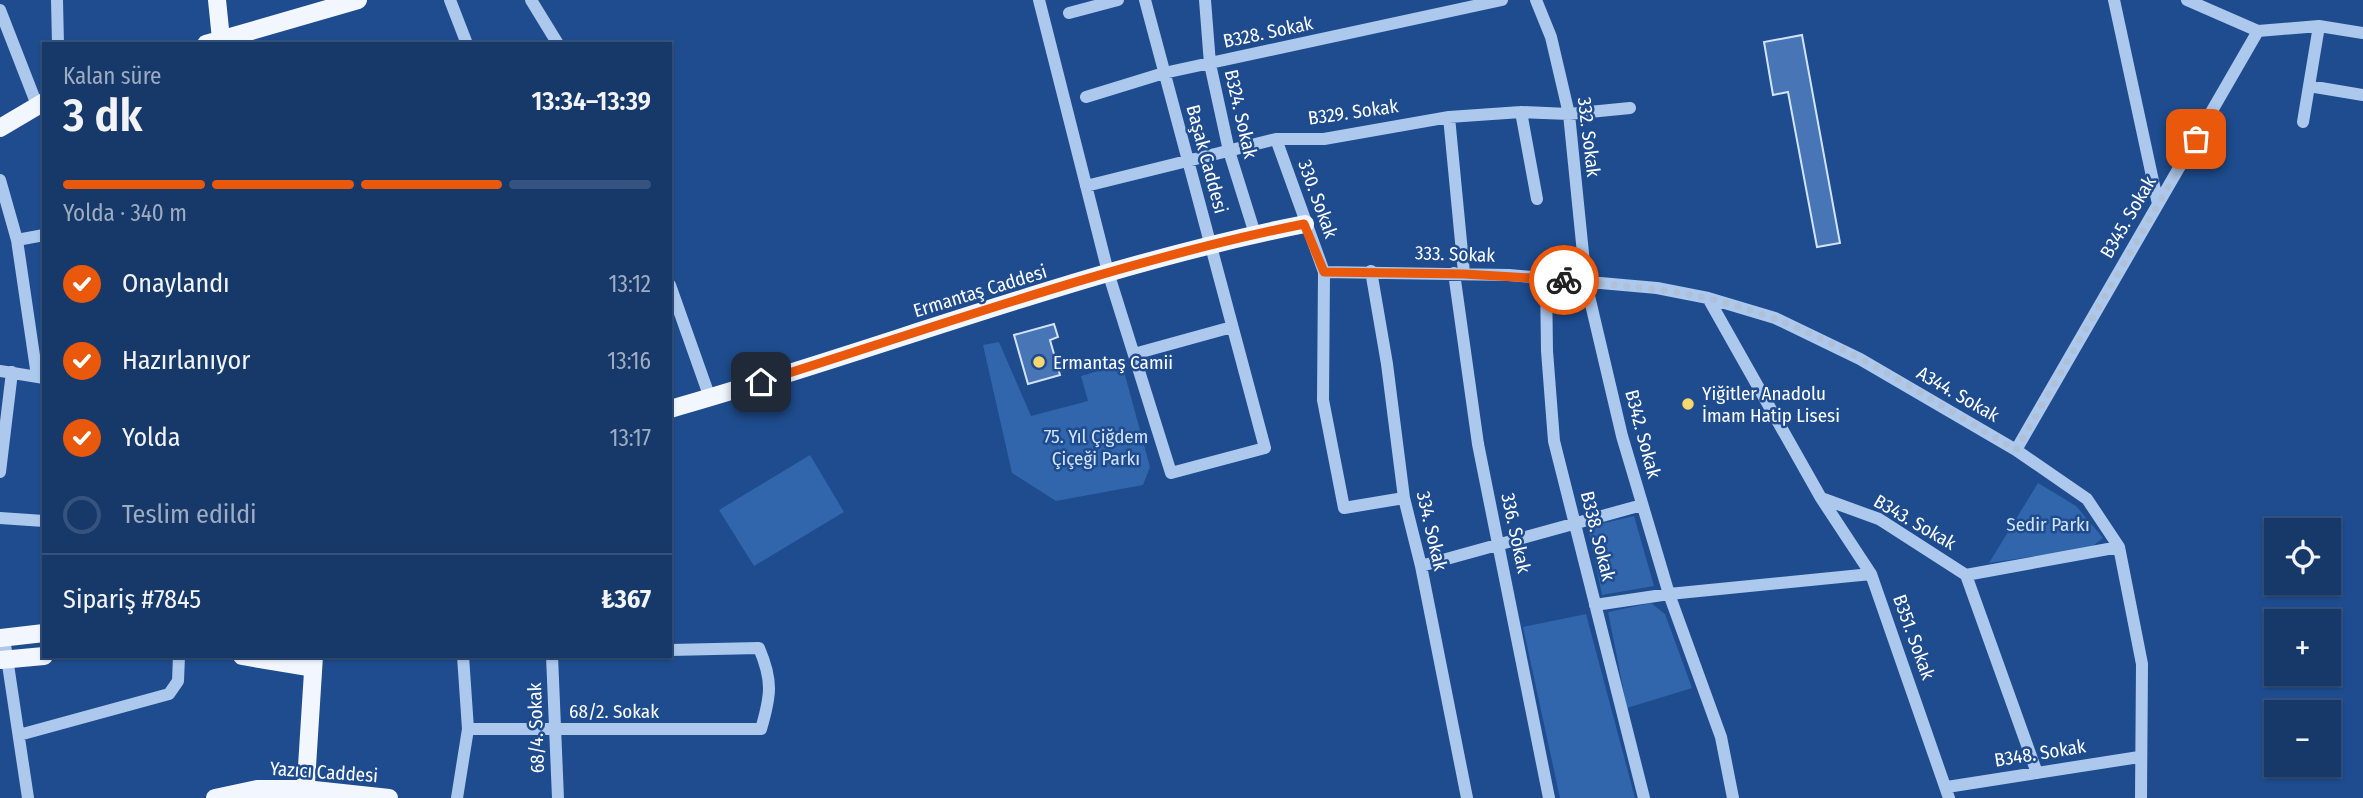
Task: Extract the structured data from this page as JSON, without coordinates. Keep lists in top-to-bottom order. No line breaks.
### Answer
{"streets":{"main road":["Ermantaş Caddesi","Yazıcı Caddesi"],"street":["B328. Sokak","B329. Sokak","B324. Sokak","332. Sokak","Başak Caddesi","330. Sokak","B345. Sokak","333. Sokak","A344. Sokak","B342. Sokak","B343. Sokak","334. Sokak","336. Sokak","B338. Sokak","B351. Sokak","68/2. Sokak","68/4. Sokak","B348. Sokak"]},"crossings":[["B328. Sokak","B324. Sokak"],["B328. Sokak","Başak Caddesi"],["B329. Sokak","B324. Sokak"],["B329. Sokak","332. Sokak"],["B329. Sokak","Başak Caddesi"],["B329. Sokak","330. Sokak"],["B329. Sokak","336. Sokak"],["B324. Sokak","Ermantaş Caddesi"],["332. Sokak","333. Sokak"],["332. Sokak","B342. Sokak"],["Başak Caddesi","Ermantaş Caddesi"],["330. Sokak","333. Sokak"],["330. Sokak","Ermantaş Caddesi"],["B345. Sokak","A344. Sokak"],["333. Sokak","A344. Sokak"],["333. Sokak","B342. Sokak"],["333. Sokak","334. Sokak"],["333. Sokak","336. Sokak"],["333. Sokak","B338. Sokak"],["A344. Sokak","B348. Sokak"],["B343. Sokak","B351. Sokak"],["B343. Sokak","B348. Sokak"],["B351. Sokak","B348. Sokak"],["68/2. Sokak","68/4. Sokak"]],"parks":["75. Yıl Çiğdem Çiçeği Parkı","Sedir Parkı"],"places":["Ermantaş Camii","Yiğitler Anadolu İmam Hatip Lisesi"],"page":{"heading":["3 dk","Kalan süre","13:34–13:39"],"panel":["Sipariş #7845","₺367"],"bar":"Yolda · 340 m","list":[["Onaylandı","13:12"],["Hazırlanıyor","13:16"],["Yolda","13:17"],"Teslim edildi"],"map_buttons":["+","−"]}}
